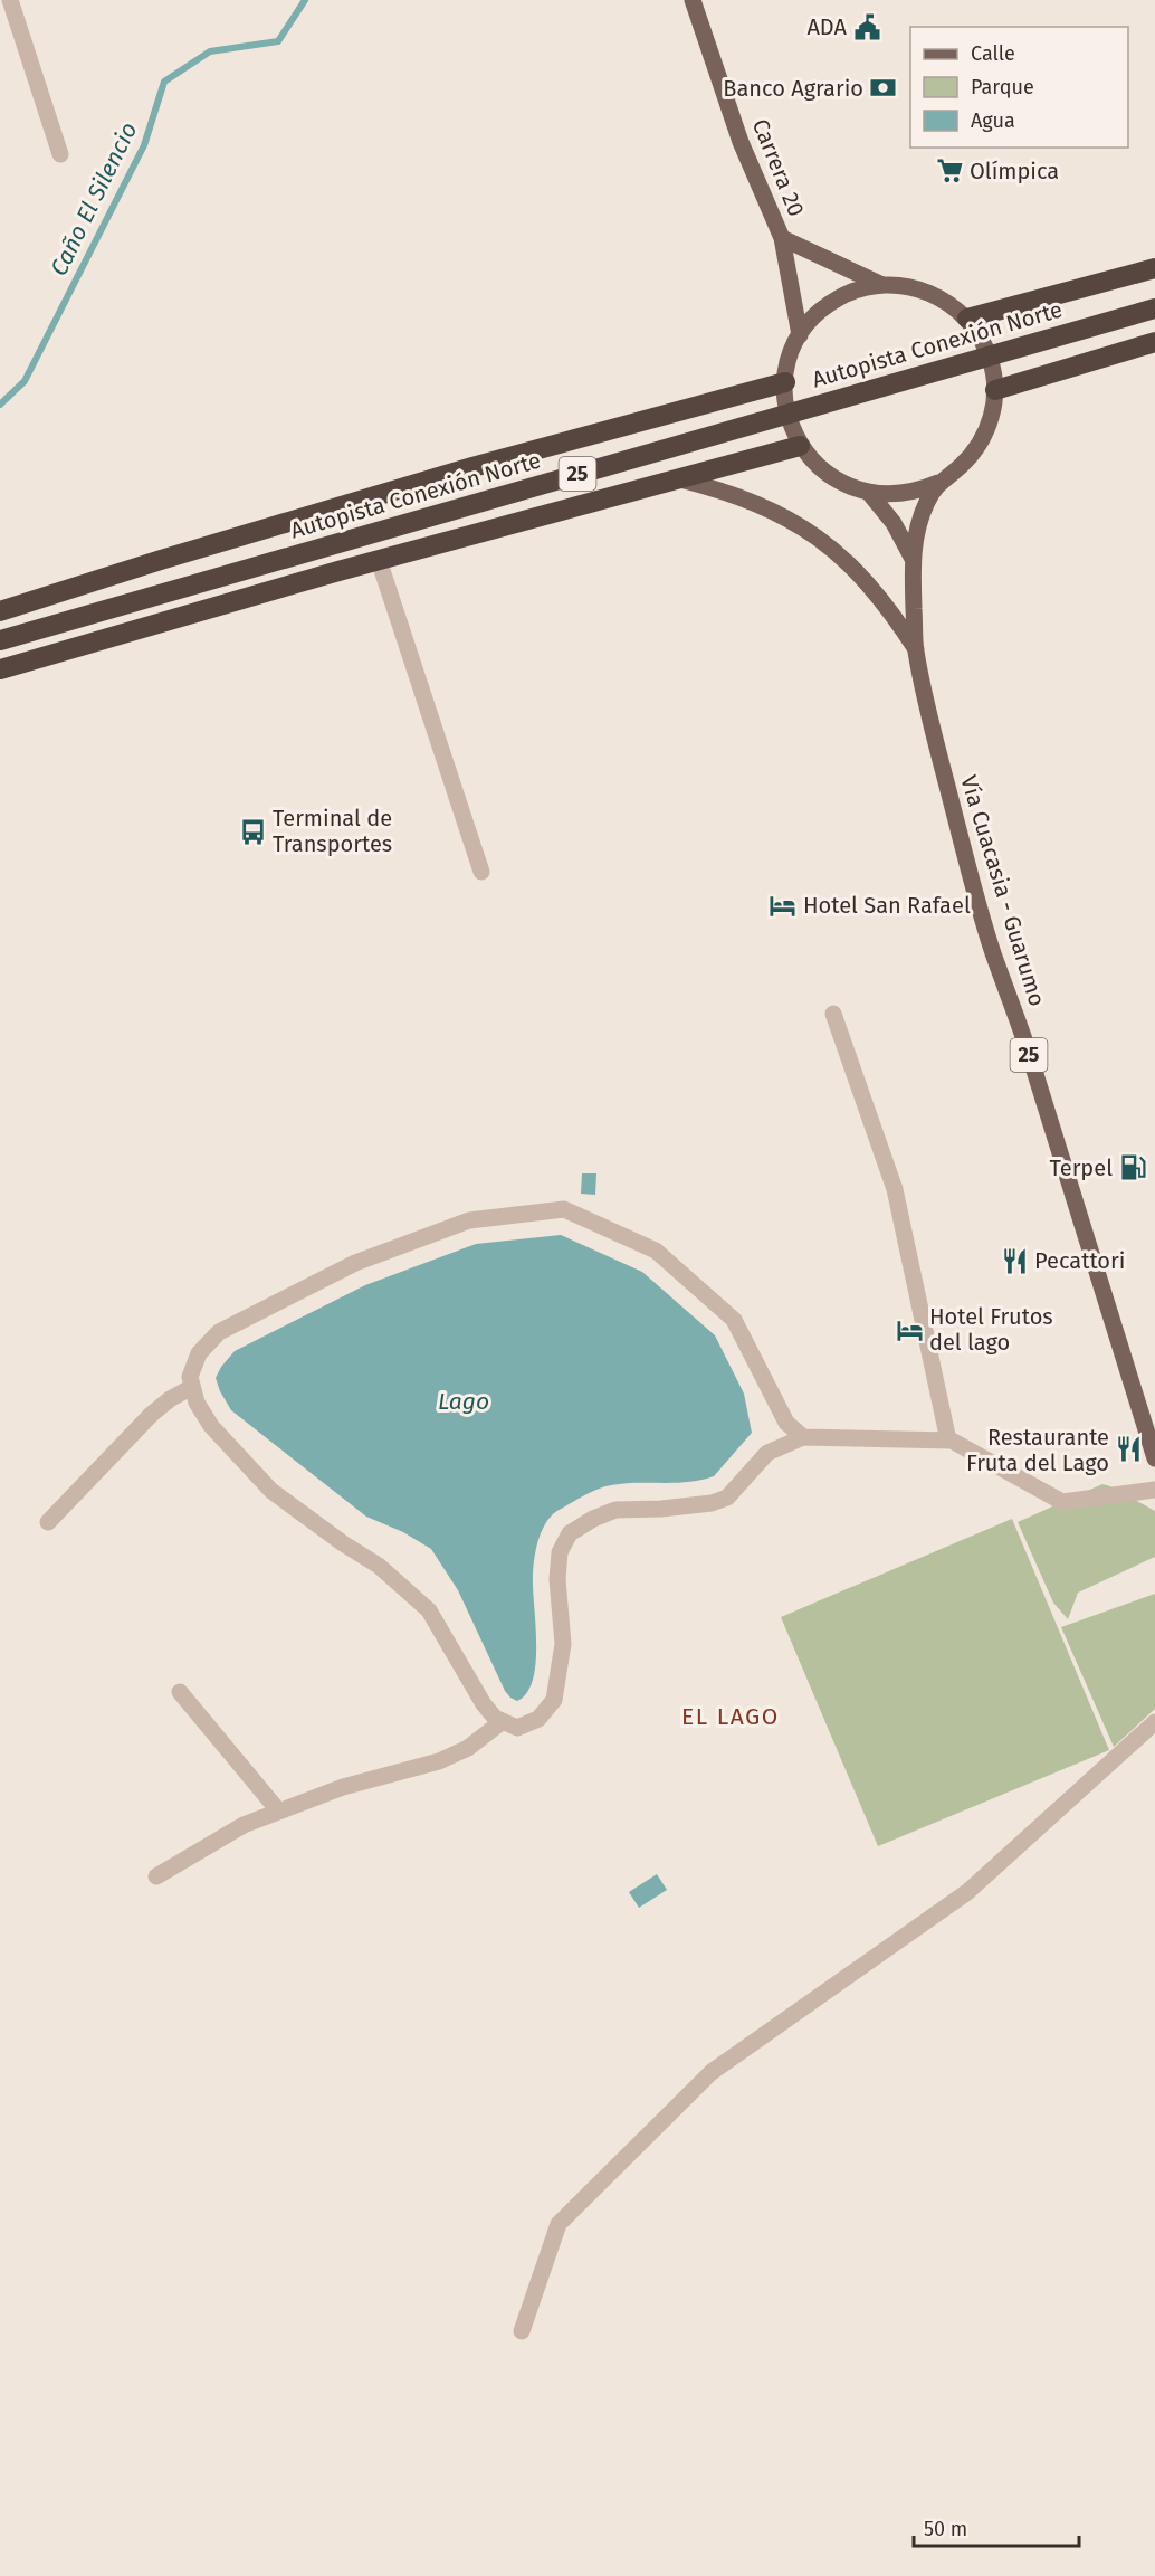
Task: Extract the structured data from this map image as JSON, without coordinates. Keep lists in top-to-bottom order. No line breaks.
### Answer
{"streets":{"highway":["Autopista Conexión Norte","25"],"main road":["Carrera 20","Vía Cuacasia - Guarumo"]},"crossings":[["Carrera 20","25"],["Carrera 20","Vía Cuacasia - Guarumo"],["25","Vía Cuacasia - Guarumo"]],"districts":["EL LAGO"],"water":["Caño El Silencio","Lago"],"places":{"public building":["ADA"],"bank":["Banco Agrario"],"supermarket":["Olímpica"],"bus stop":["Terminal de Transportes"],"hotel":["Hotel San Rafael","Hotel Frutos del lago"],"fuel station":["Terpel"],"restaurant":["Pecattori","Restaurante Fruta del Lago"]},"legend":["Calle","Parque","Agua"],"scale_bar":"50 m"}
